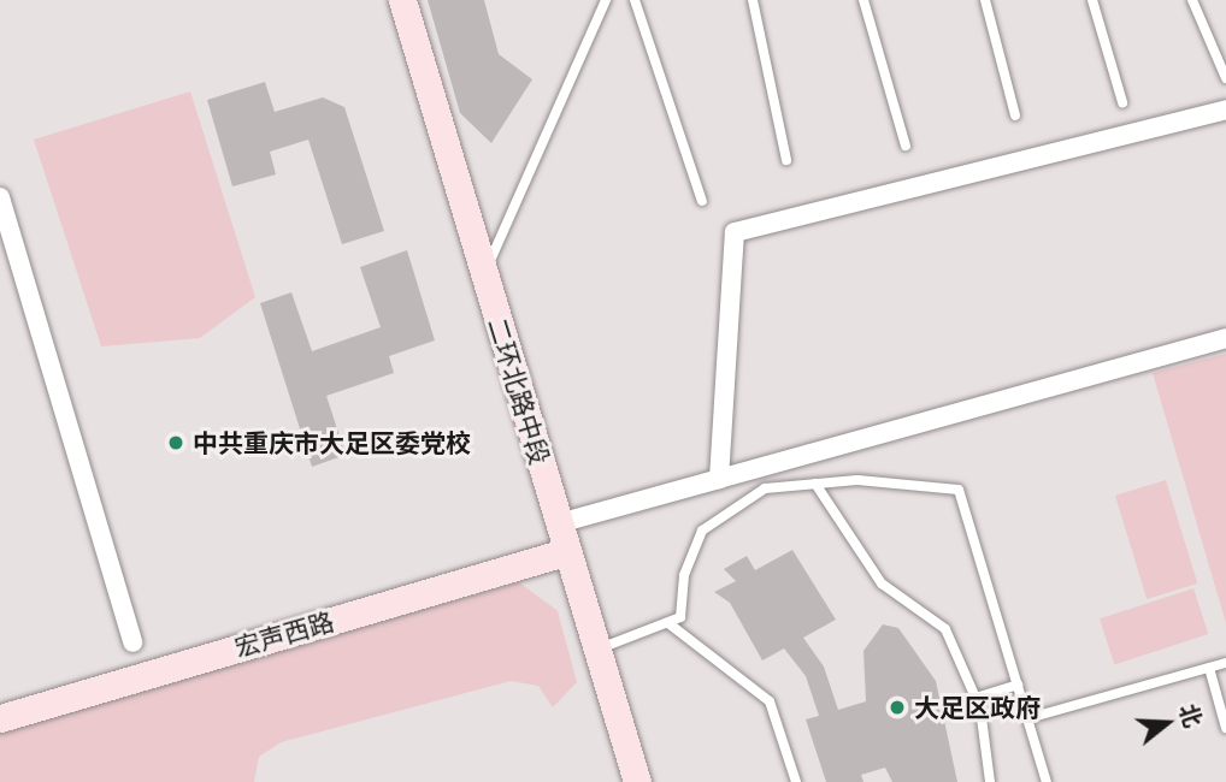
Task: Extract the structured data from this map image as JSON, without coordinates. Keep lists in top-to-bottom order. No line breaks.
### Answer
{"streets":{"main road":["二环北路中段","宏声西路"]},"crossings":[["二环北路中段","宏声西路"]],"places":["中共重庆市大足区委党校","大足区政府"],"north":"right"}
